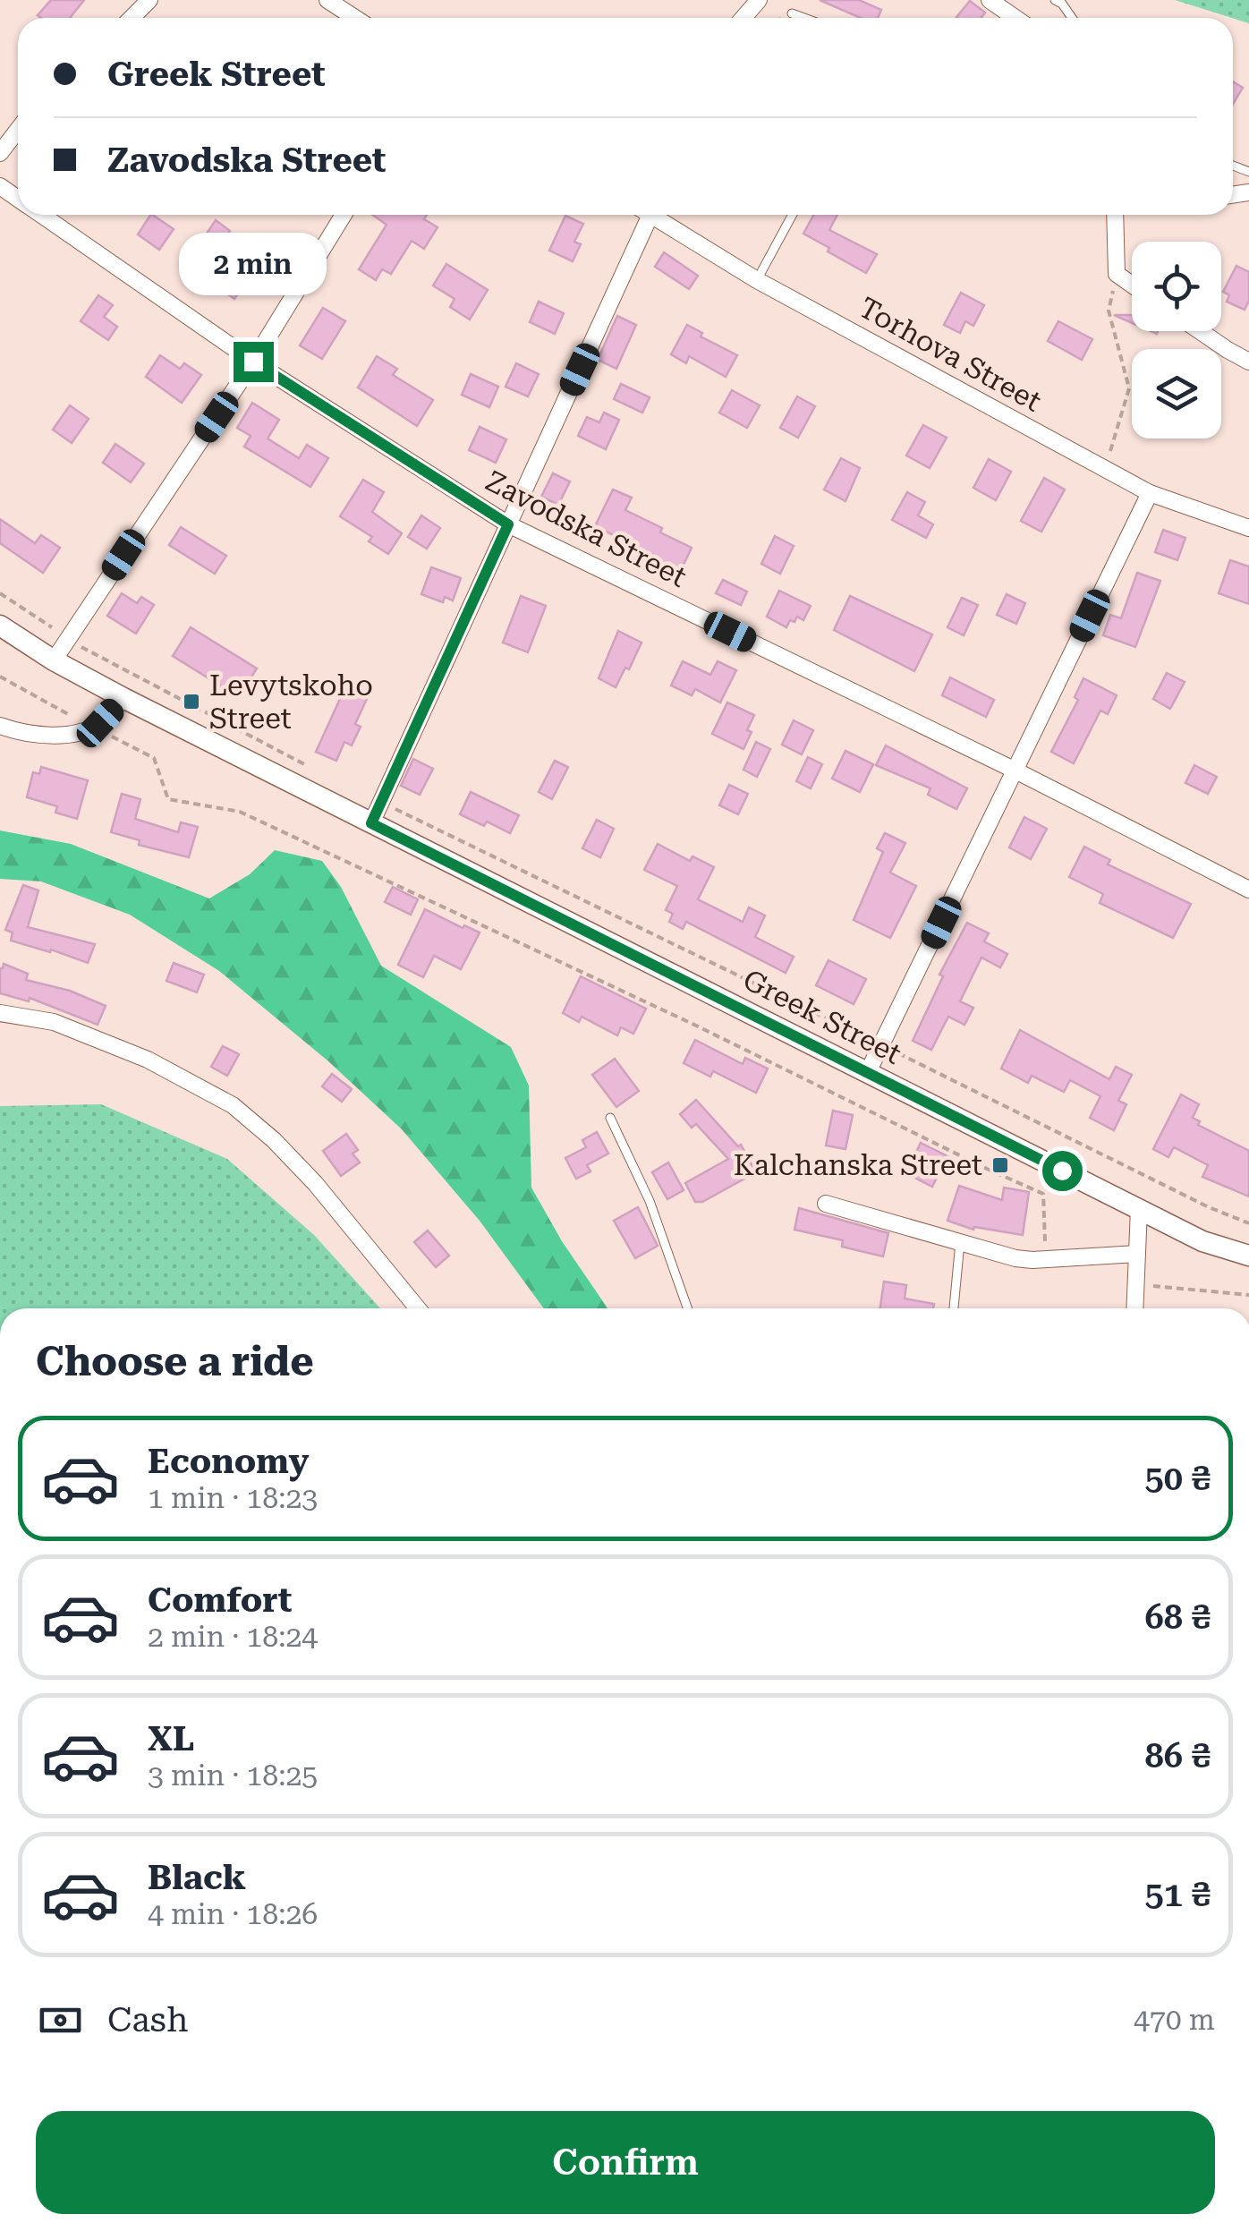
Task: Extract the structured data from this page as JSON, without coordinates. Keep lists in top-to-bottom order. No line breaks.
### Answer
{"streets":{"street":["Torhova Street","Zavodska Street","Greek Street"]},"places":{"transit":["Levytskoho Street","Kalchanska Street"]},"page":{"banner":["Greek Street","Zavodska Street"],"bubble":"2 min","heading":"Choose a ride","list":[{"name":"Economy","note":"1 min · 18:23","value":"50 ₴"},{"name":"Comfort","note":"2 min · 18:24","value":"68 ₴"},{"name":"XL","note":"3 min · 18:25","value":"86 ₴"},{"name":"Black","note":"4 min · 18:26","value":"51 ₴"}],"pay":["Cash","470 m"],"buttons":"Confirm"}}
